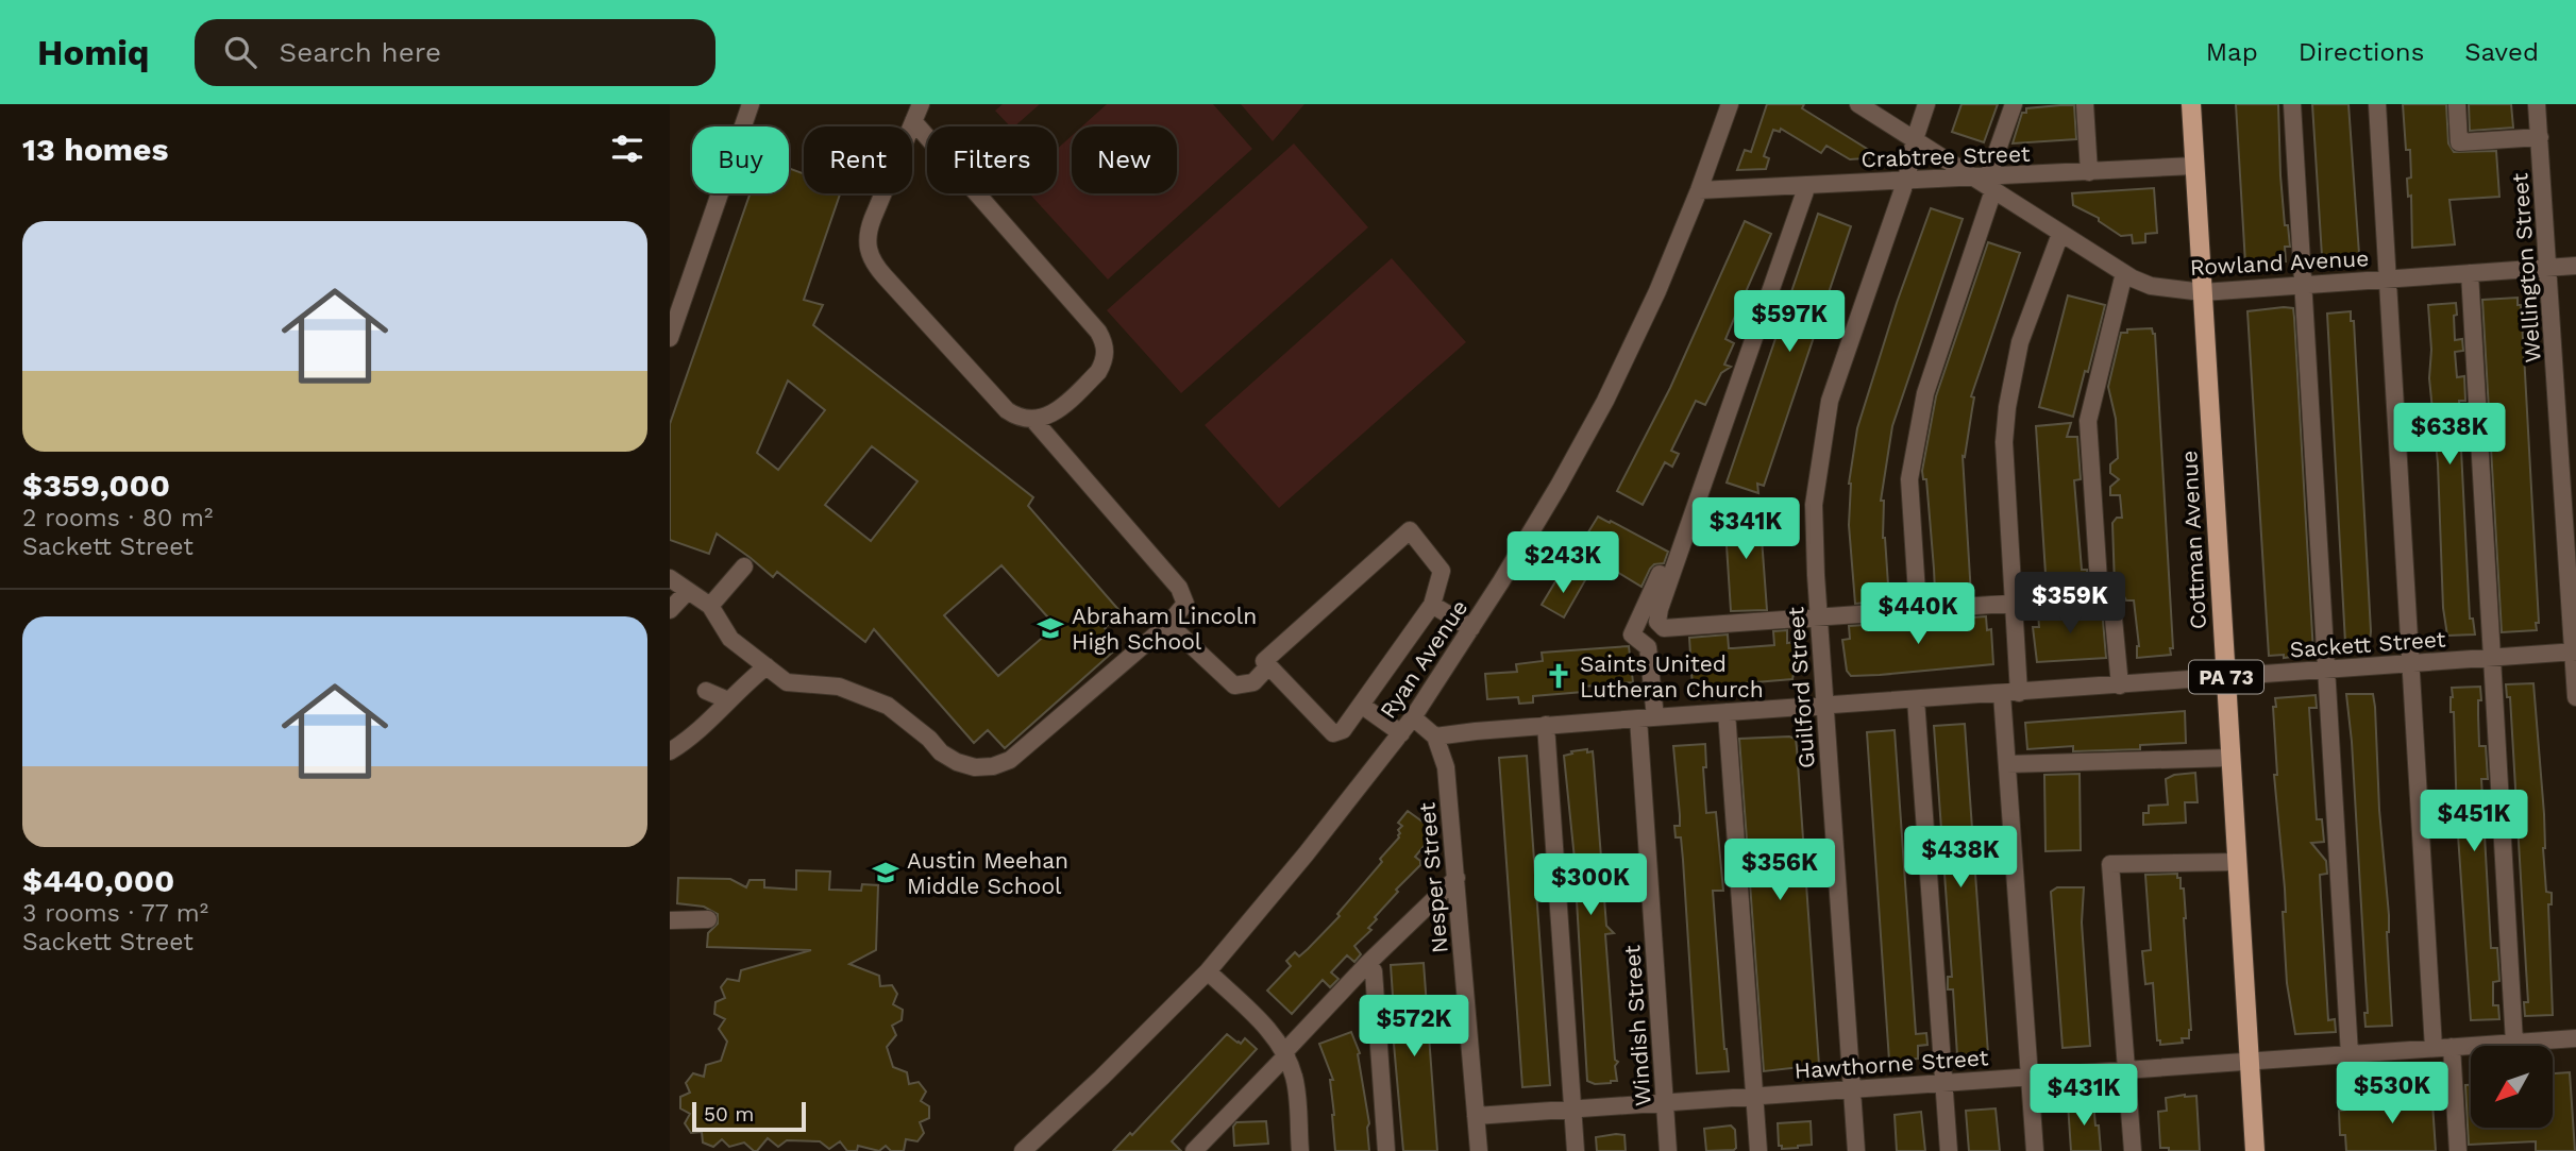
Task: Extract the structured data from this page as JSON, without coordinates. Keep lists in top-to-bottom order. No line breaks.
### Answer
{"streets":{"main road":["Cottman Avenue","PA 73"],"street":["Crabtree Street","Rowland Avenue","Wellington Street","Sackett Street","Ryan Avenue","Guilford Street","Nesper Street","Windish Street","Hawthorne Street"]},"crossings":[["Crabtree Street","Rowland Avenue"],["Crabtree Street","Cottman Avenue"],["Crabtree Street","Ryan Avenue"],["Crabtree Street","Guilford Street"],["Rowland Avenue","Wellington Street"],["Rowland Avenue","Cottman Avenue"],["Rowland Avenue","Guilford Street"],["Wellington Street","Sackett Street"],["Cottman Avenue","Sackett Street"],["Cottman Avenue","Hawthorne Street"],["Sackett Street","Guilford Street"],["Sackett Street","Nesper Street"],["Sackett Street","Windish Street"],["Guilford Street","Hawthorne Street"],["Nesper Street","Hawthorne Street"],["Windish Street","Hawthorne Street"]],"places":{"school or university":["Abraham Lincoln High School","Austin Meehan Middle School"],"church":["Saints United Lutheran Church"]},"scale_bar":"50 m","north":"bottom left","page":{"header":"Homiq","search":"Search here","nav":["Map","Directions","Saved"],"heading":"13 homes","chip":["Buy","Rent","Filters","New"],"list":[{"name":"$359,000","note":"2 rooms · 80 m² · Sackett Street"},{"name":"$440,000","note":"3 rooms · 77 m² · Sackett Street"}],"price":["$597K","$638K","$341K","$243K","$359K","$440K","$451K","$438K","$356K","$300K","$572K","$530K","$431K"],"scale":"50 m"}}
